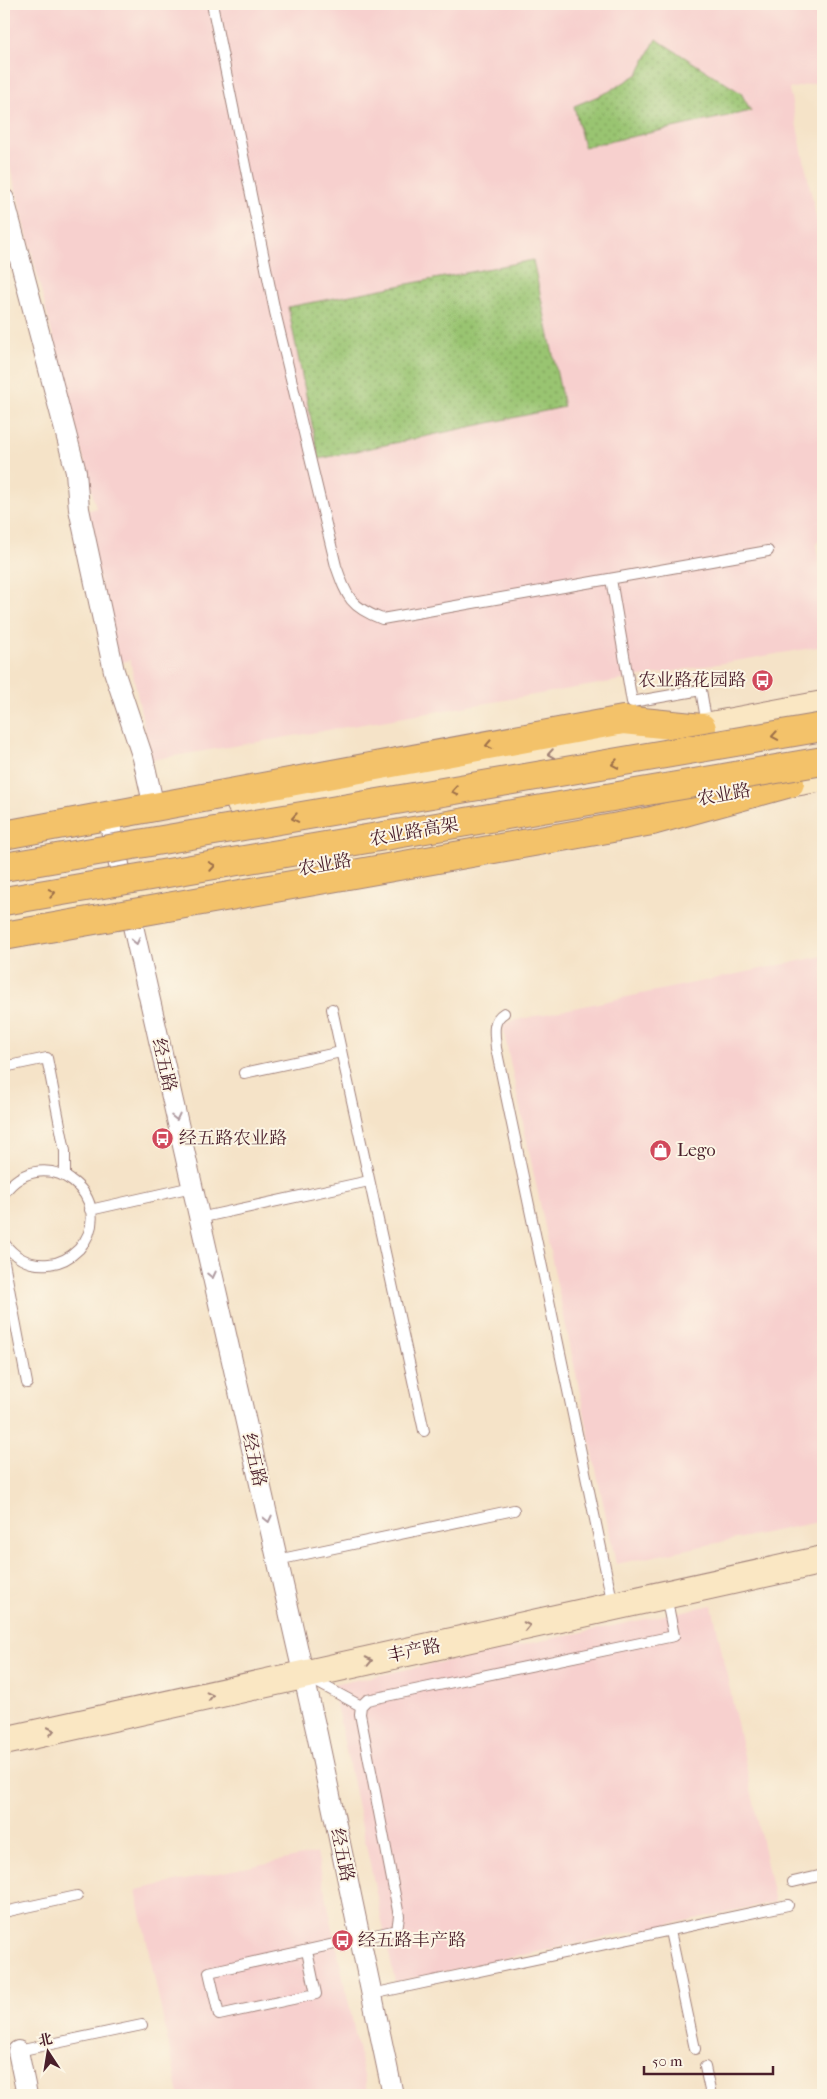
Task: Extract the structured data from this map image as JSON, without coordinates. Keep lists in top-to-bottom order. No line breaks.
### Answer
{"streets":{"highway":["农业路高架"],"street":["农业路","经五路","丰产路"]},"crossings":[["农业路","经五路"],["经五路","丰产路"]],"one_way":["经五路","丰产路"],"places":{"bus stop":["农业路花园路","经五路农业路","经五路丰产路"],"shop":["Lego"]},"scale_bar":"50 m","north":"top"}
